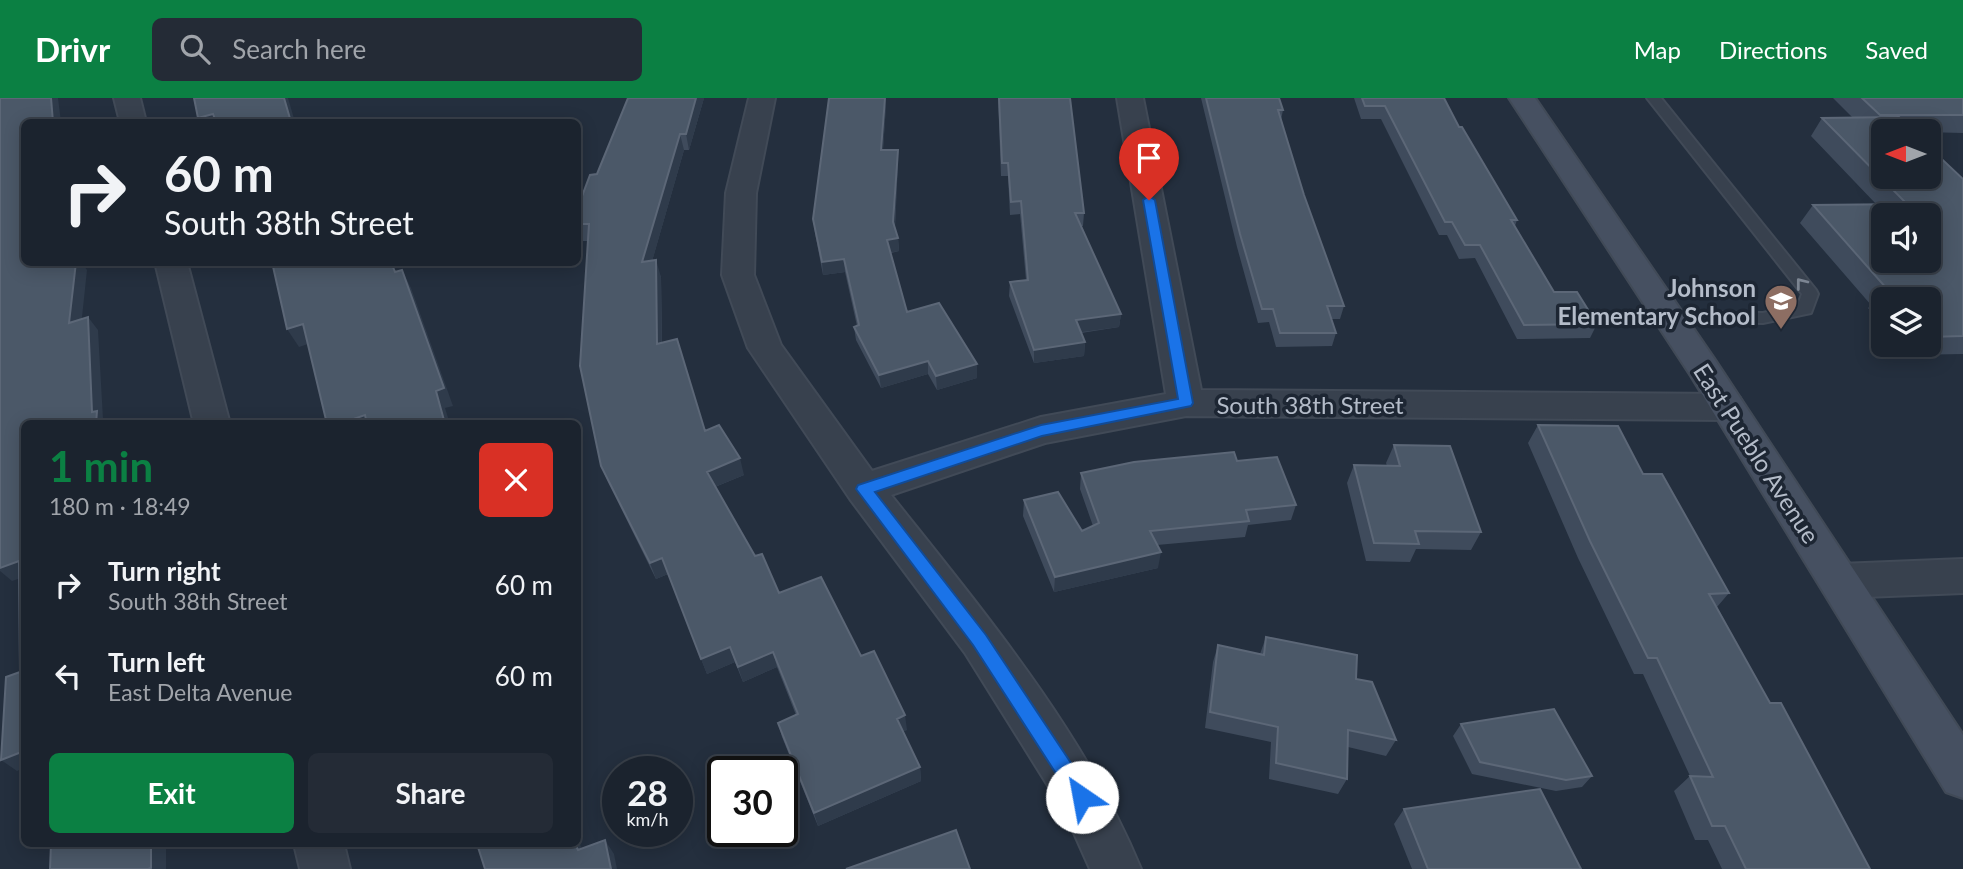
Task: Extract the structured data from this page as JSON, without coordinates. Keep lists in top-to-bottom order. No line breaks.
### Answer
{"streets":{"street":["South 38th Street","East Pueblo Avenue"]},"crossings":[["South 38th Street","East Pueblo Avenue"]],"places":{"school or university":["Johnson Elementary School"]},"north":"left","page":{"header":"Drivr","search":"Search here","nav":["Map","Directions","Saved"],"turn":["60 m","South 38th Street"],"heading":["1 min","180 m · 18:49"],"list":[{"name":"Turn right","note":"South 38th Street","value":"60 m"},{"name":"Turn left","note":"East Delta Avenue","value":"60 m"}],"buttons":["Exit","Share"],"speed":"28 km/h","limit":"30"}}
